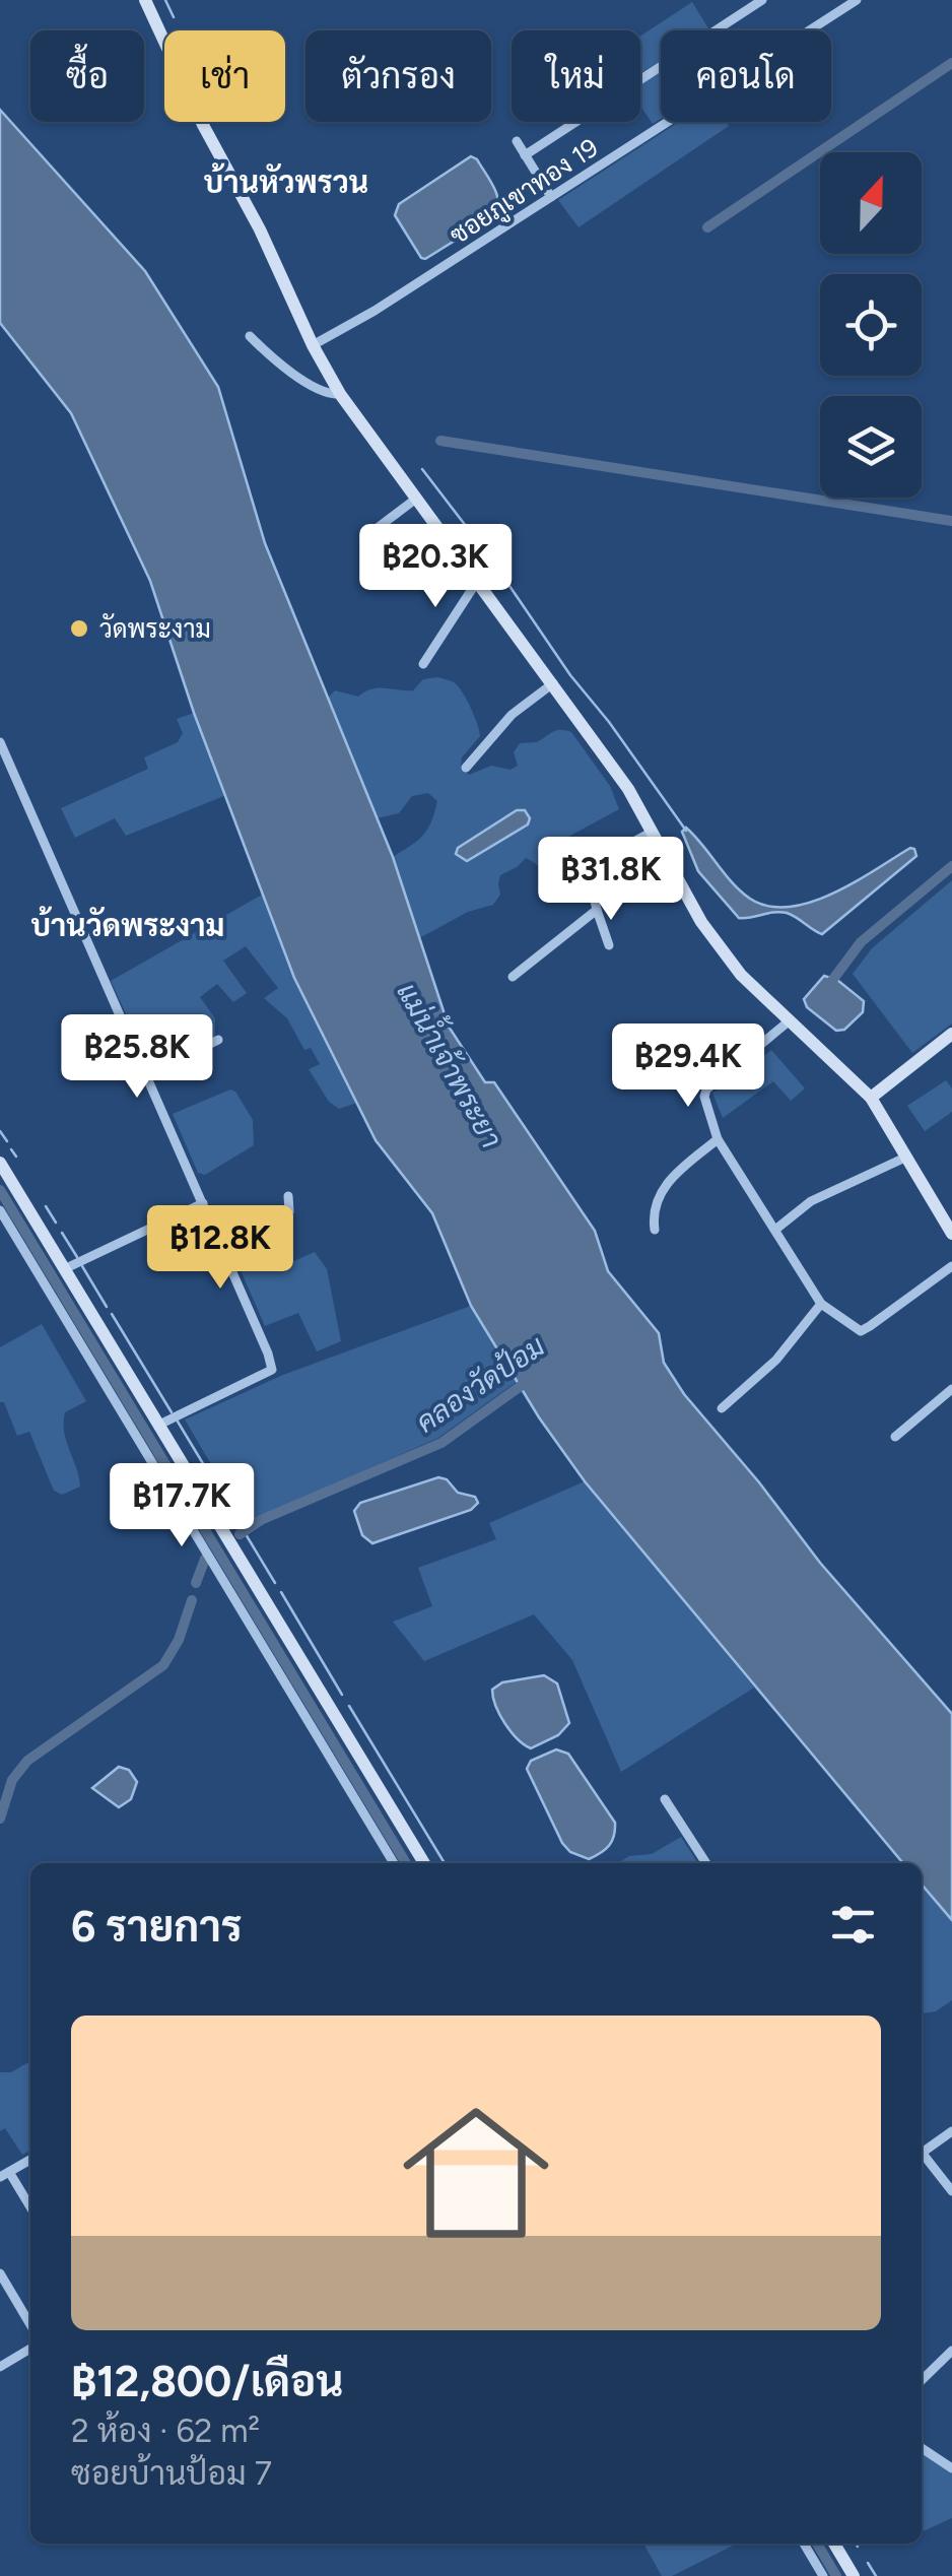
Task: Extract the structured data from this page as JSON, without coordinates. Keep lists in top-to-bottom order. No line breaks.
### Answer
{"streets":{"street":["ซอยภูเขาทอง 19"]},"districts":["บ้านหัวพรวน","บ้านวัดพระงาม"],"water":["แม่น้ำเจ้าพระยา","คลองวัดป้อม"],"places":["วัดพระงาม"],"north":"top","page":{"chip":["ซื้อ","เช่า","ตัวกรอง","ใหม่","คอนโด"],"price":["฿20.3K","฿31.8K","฿25.8K","฿29.4K","฿12.8K","฿17.7K"],"heading":"6 รายการ","list":[{"name":"฿12,800/เดือน","note":"2 ห้อง · 62 m² · ซอยบ้านป้อม 7"}]}}
